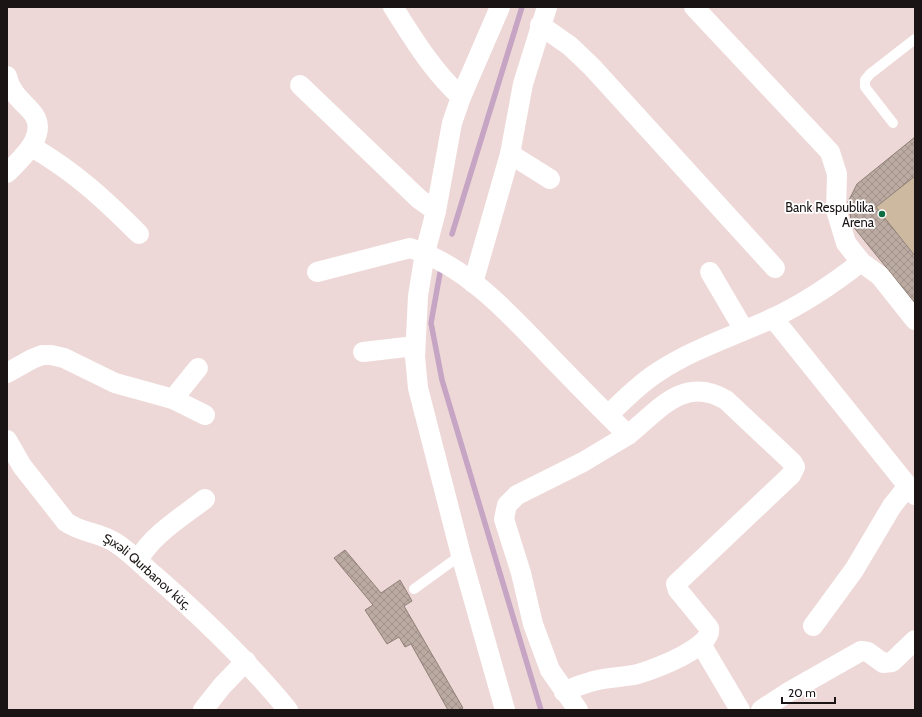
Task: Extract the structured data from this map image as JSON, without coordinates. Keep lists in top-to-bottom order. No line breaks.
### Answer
{"streets":{"street":["Şıxəli Qurbanov küç."]},"places":["Bank Respublika Arena"],"scale_bar":"20 m"}
